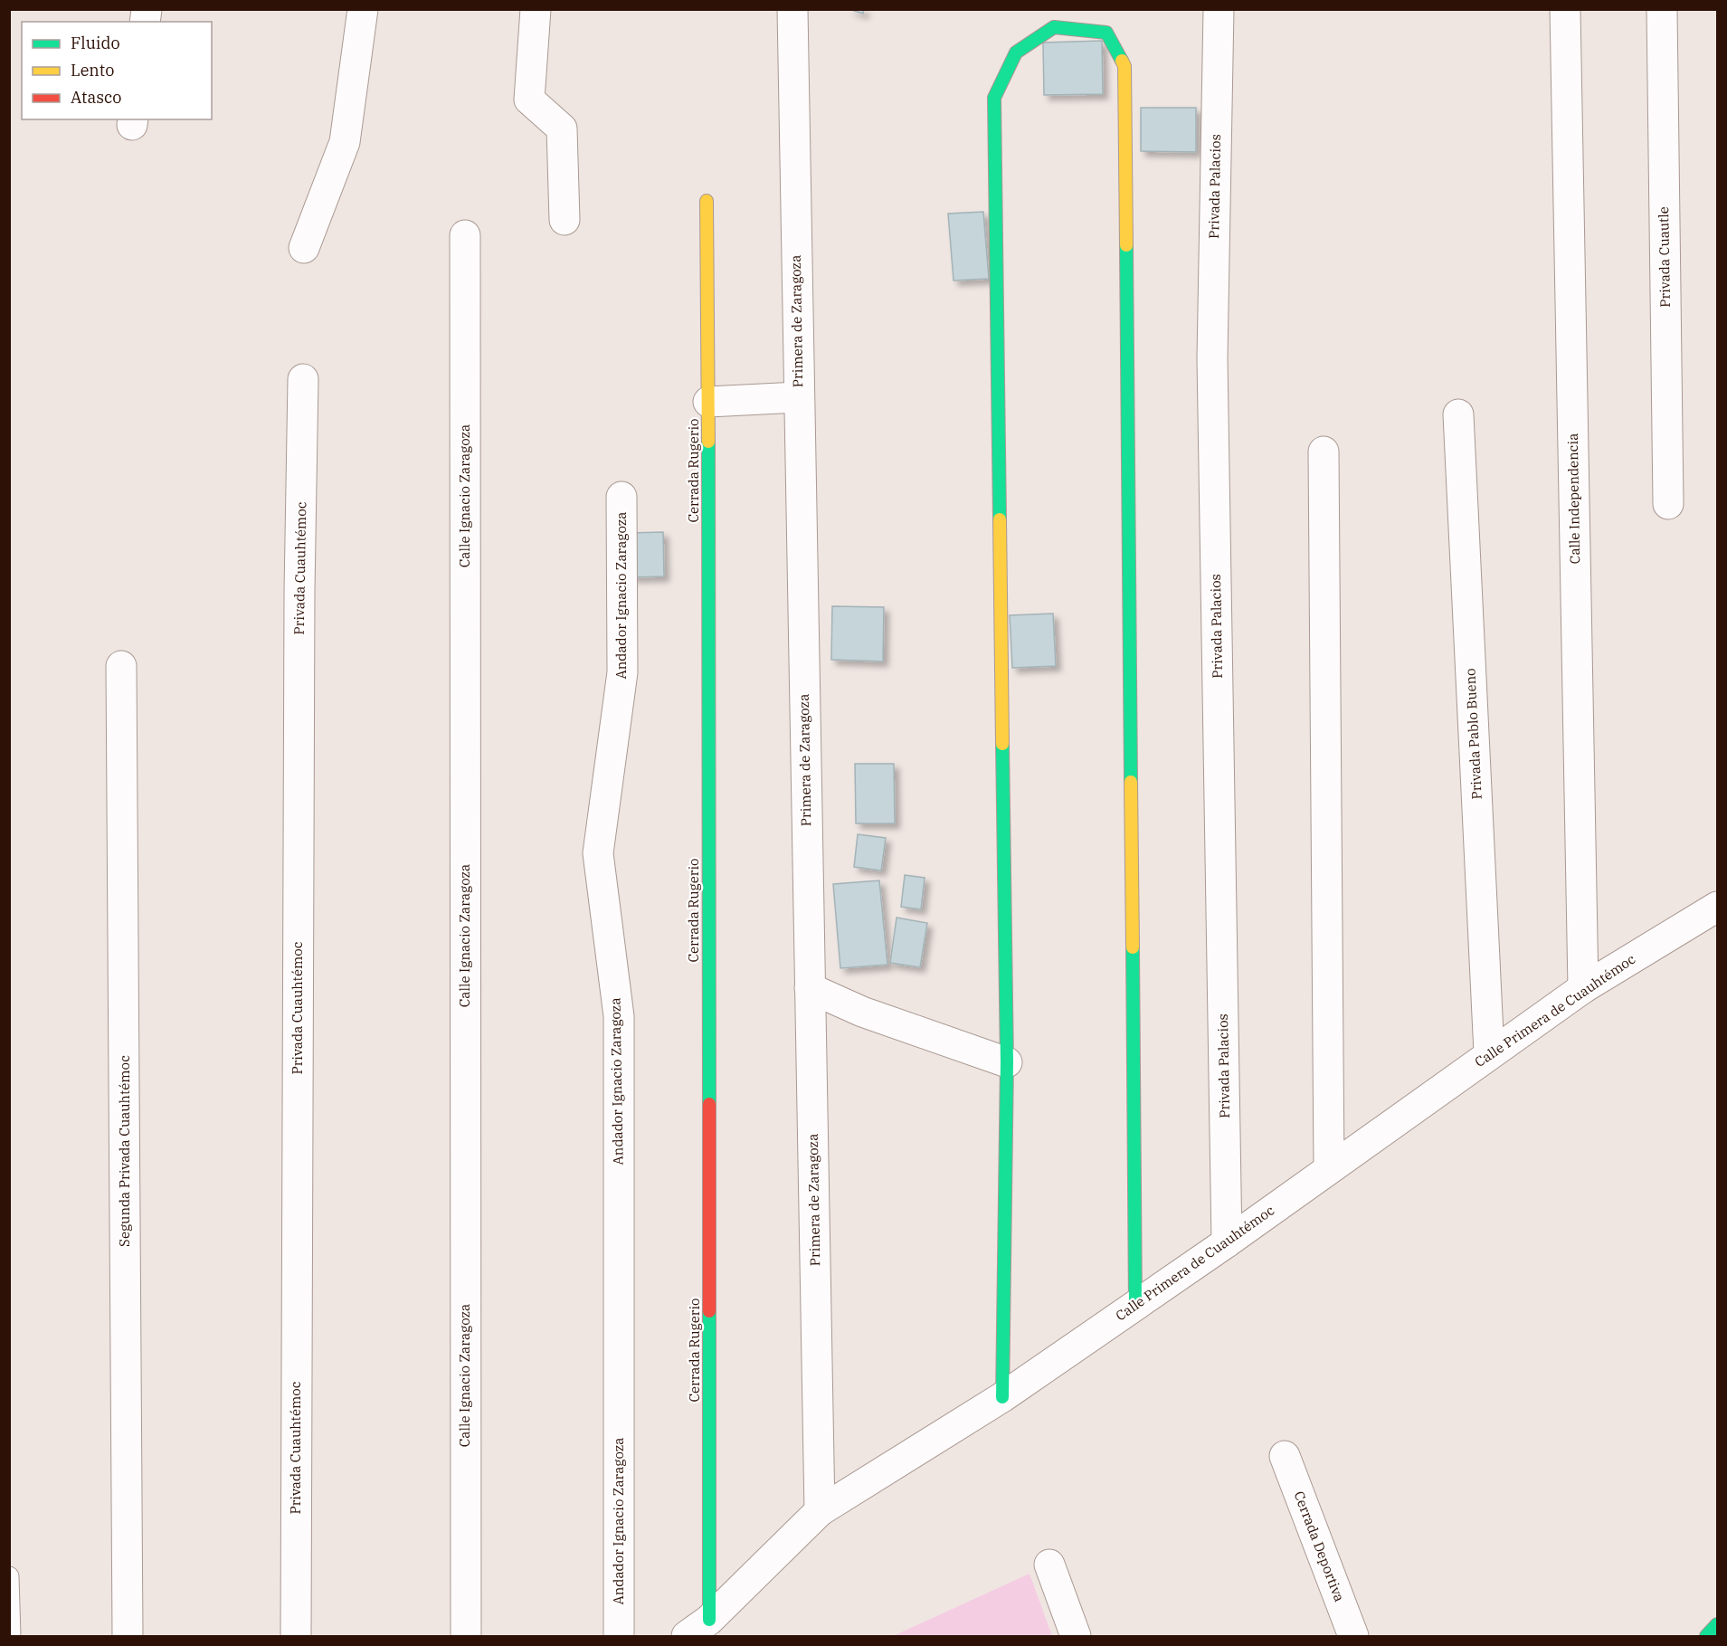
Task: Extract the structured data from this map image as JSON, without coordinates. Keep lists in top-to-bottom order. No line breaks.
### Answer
{"streets":{"street":["Privada Palacios","Privada Cuautle","Primera de Zaragoza","Cerrada Rugerio","Calle Ignacio Zaragoza","Calle Independencia","Privada Cuauhtémoc","Andador Ignacio Zaragoza","Privada Pablo Bueno","Calle Primera de Cuauhtémoc","Segunda Privada Cuauhtémoc","Cerrada Deportiva"]},"crossings":[["Privada Palacios","Calle Primera de Cuauhtémoc"],["Primera de Zaragoza","Calle Primera de Cuauhtémoc"],["Cerrada Rugerio","Calle Primera de Cuauhtémoc"],["Calle Independencia","Calle Primera de Cuauhtémoc"],["Privada Pablo Bueno","Calle Primera de Cuauhtémoc"]],"legend":["Fluido","Lento","Atasco"]}
